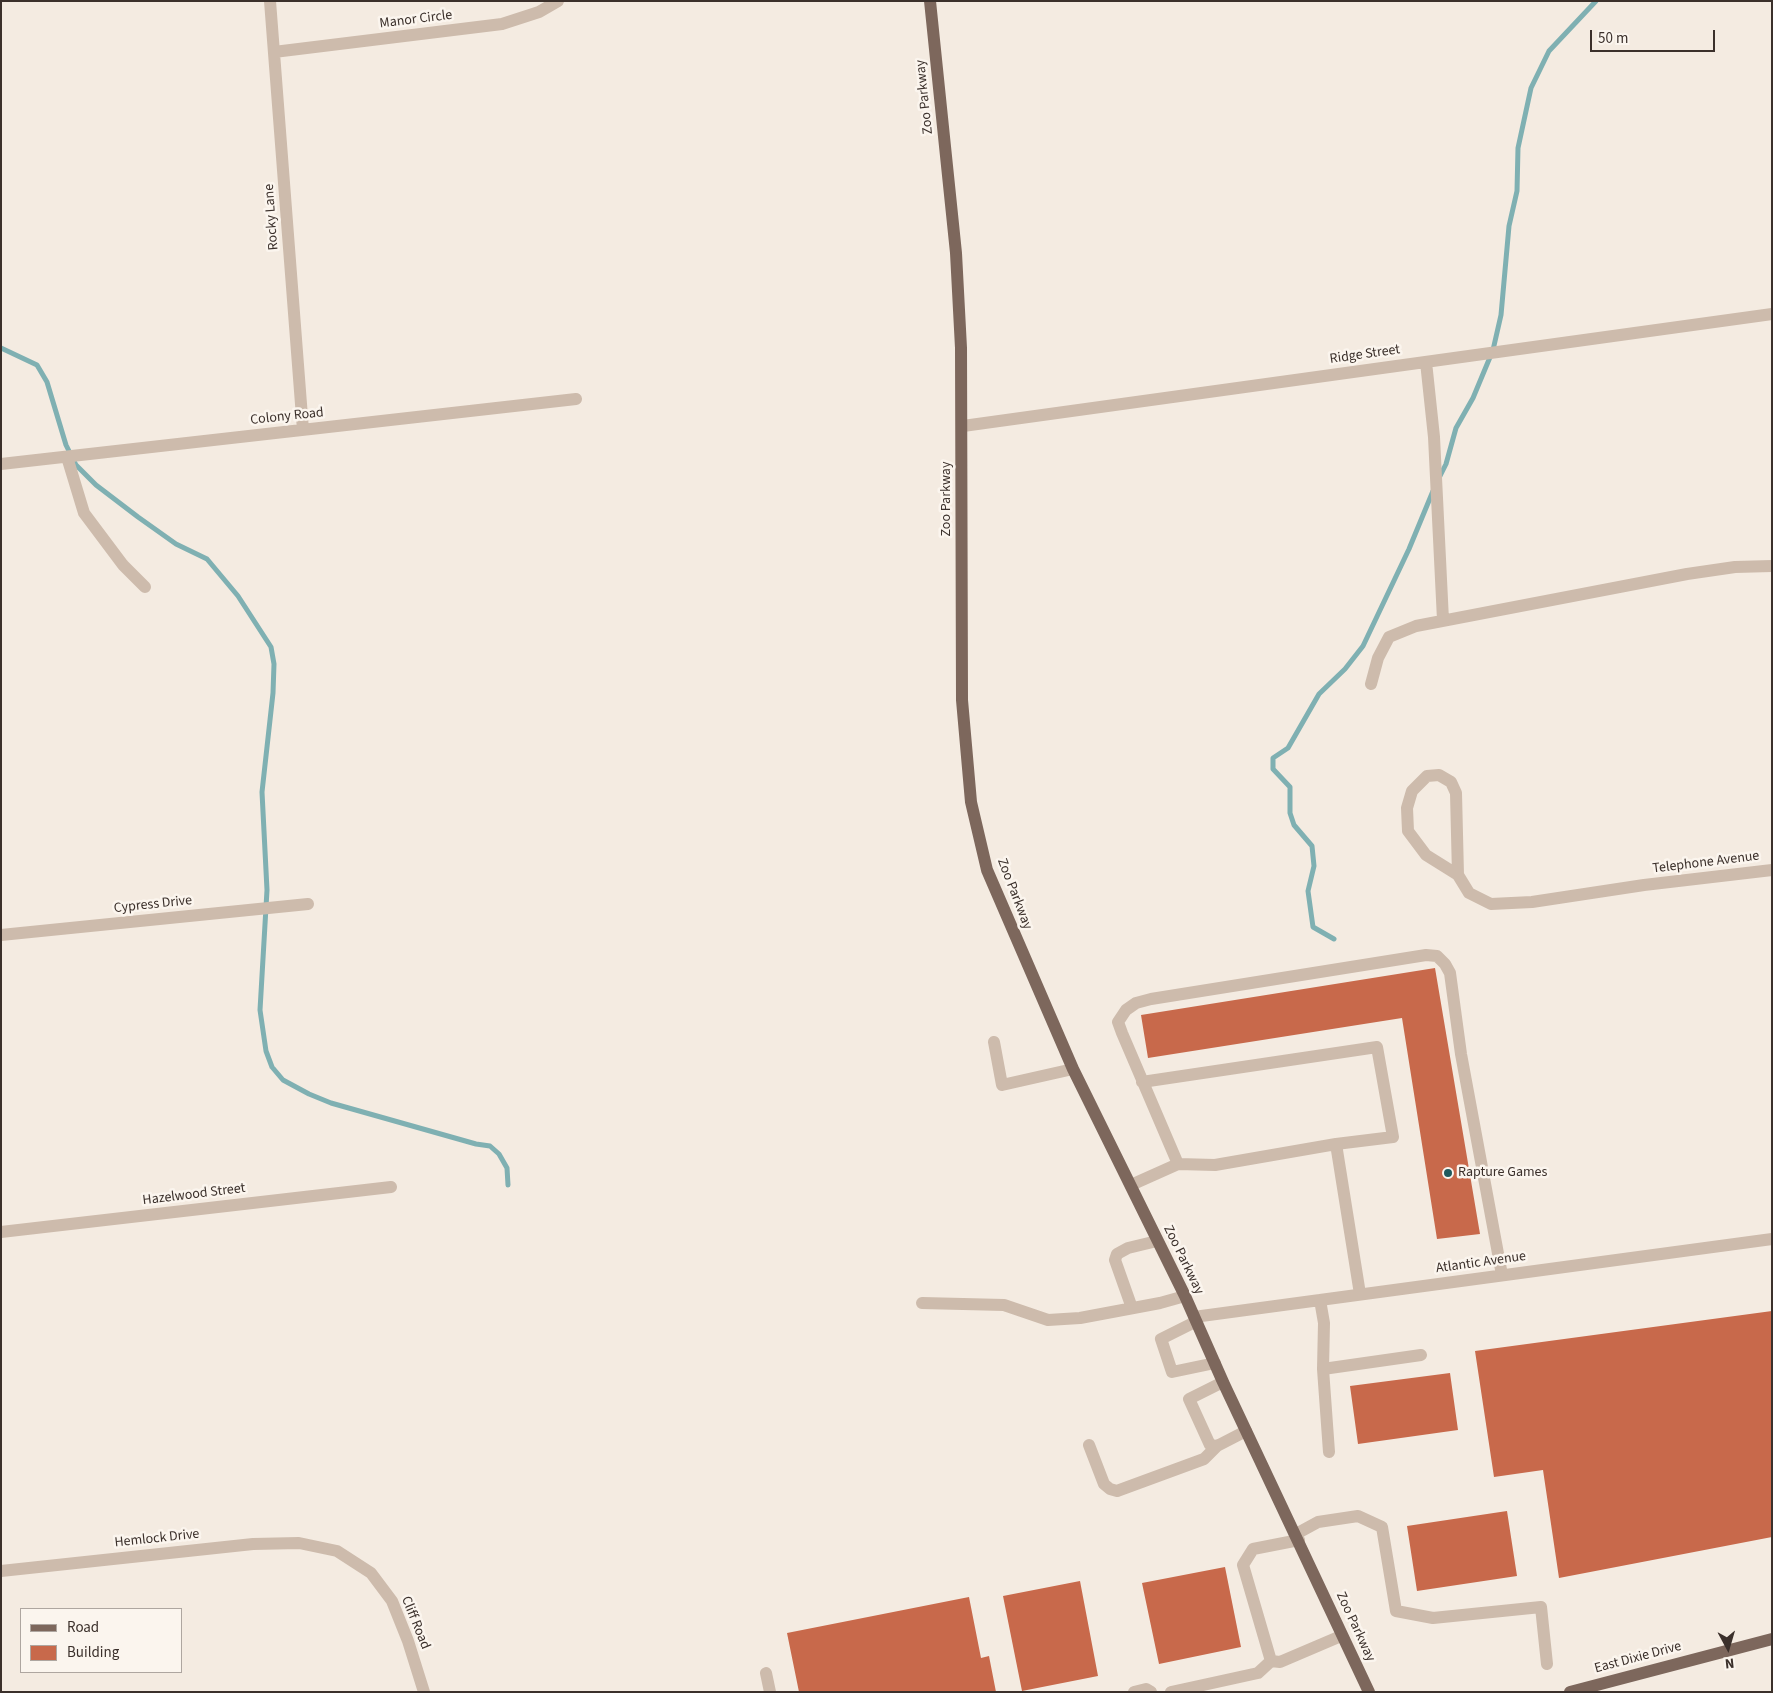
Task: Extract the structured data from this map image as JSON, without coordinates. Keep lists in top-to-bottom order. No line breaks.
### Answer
{"streets":{"main road":["Zoo Parkway","East Dixie Drive"],"street":["Manor Circle","Rocky Lane","Ridge Street","Colony Road","Telephone Avenue","Cypress Drive","Hazelwood Street","Atlantic Avenue","Hemlock Drive","Cliff Road"]},"crossings":[["Manor Circle","Rocky Lane"],["Zoo Parkway","Ridge Street"],["Zoo Parkway","Atlantic Avenue"],["Rocky Lane","Colony Road"],["Hemlock Drive","Cliff Road"]],"places":["Rapture Games"],"legend":["Road","Building"],"scale_bar":"50 m","north":"bottom"}
